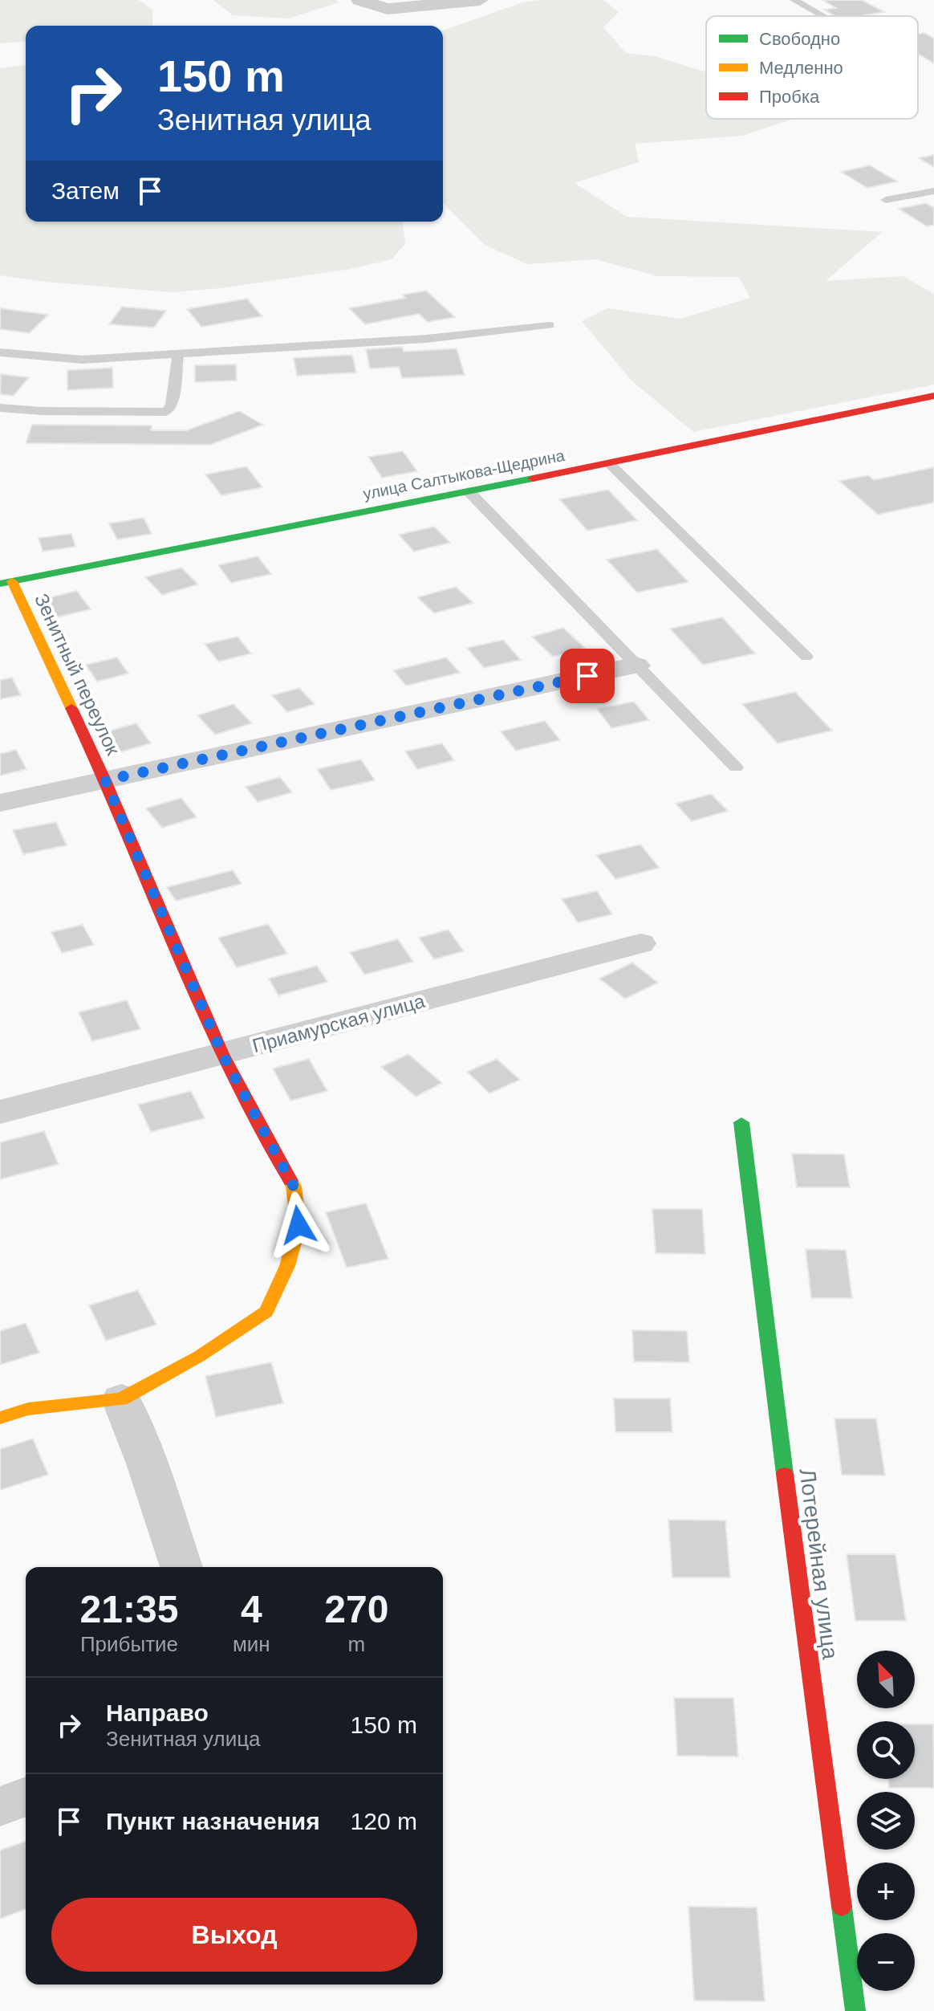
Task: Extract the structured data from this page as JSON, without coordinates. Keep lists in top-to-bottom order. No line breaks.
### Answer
{"streets":{"street":["улица Салтыкова-Щедрина","Зенитный переулок","Приамурская улица","Лотерейная улица"]},"crossings":[["улица Салтыкова-Щедрина","Зенитный переулок"],["Зенитный переулок","Приамурская улица"]],"legend":["Свободно","Медленно","Пробка"],"north":"top left","page":{"turn":["150 m","Зенитная улица"],"then":"Затем","eta":["21:35","Прибытие","4","мин","270","m"],"map_buttons":["+","−"],"list":[{"name":"Направо","note":"Зенитная улица","value":"150 m"},{"name":"Пункт назначения","value":"120 m"}],"buttons":"Выход"}}
